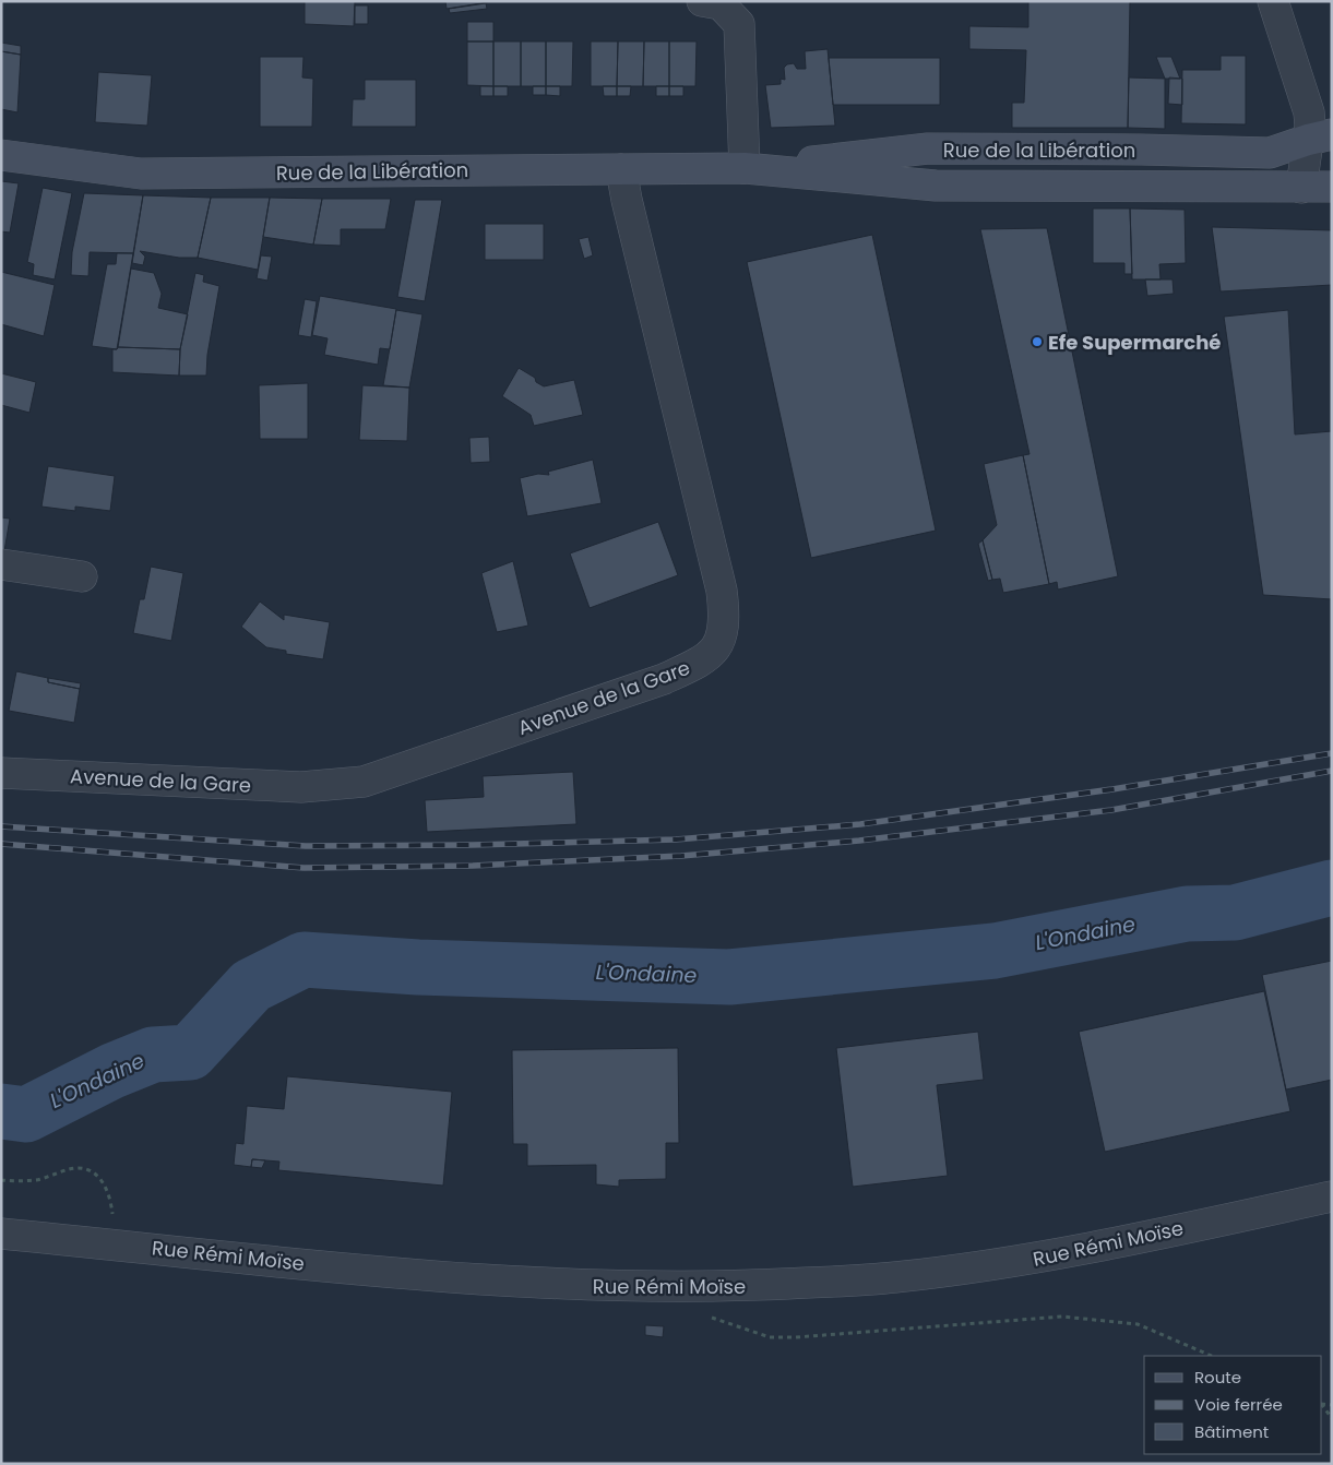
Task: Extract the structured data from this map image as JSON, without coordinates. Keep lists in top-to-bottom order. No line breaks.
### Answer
{"streets":{"main road":["Rue de la Libération"],"street":["Avenue de la Gare","Rue Rémi Moïse"]},"crossings":[["Rue de la Libération","Avenue de la Gare"]],"water":["L'Ondaine"],"places":["Efe Supermarché"],"legend":["Route","Voie ferrée","Bâtiment"]}
